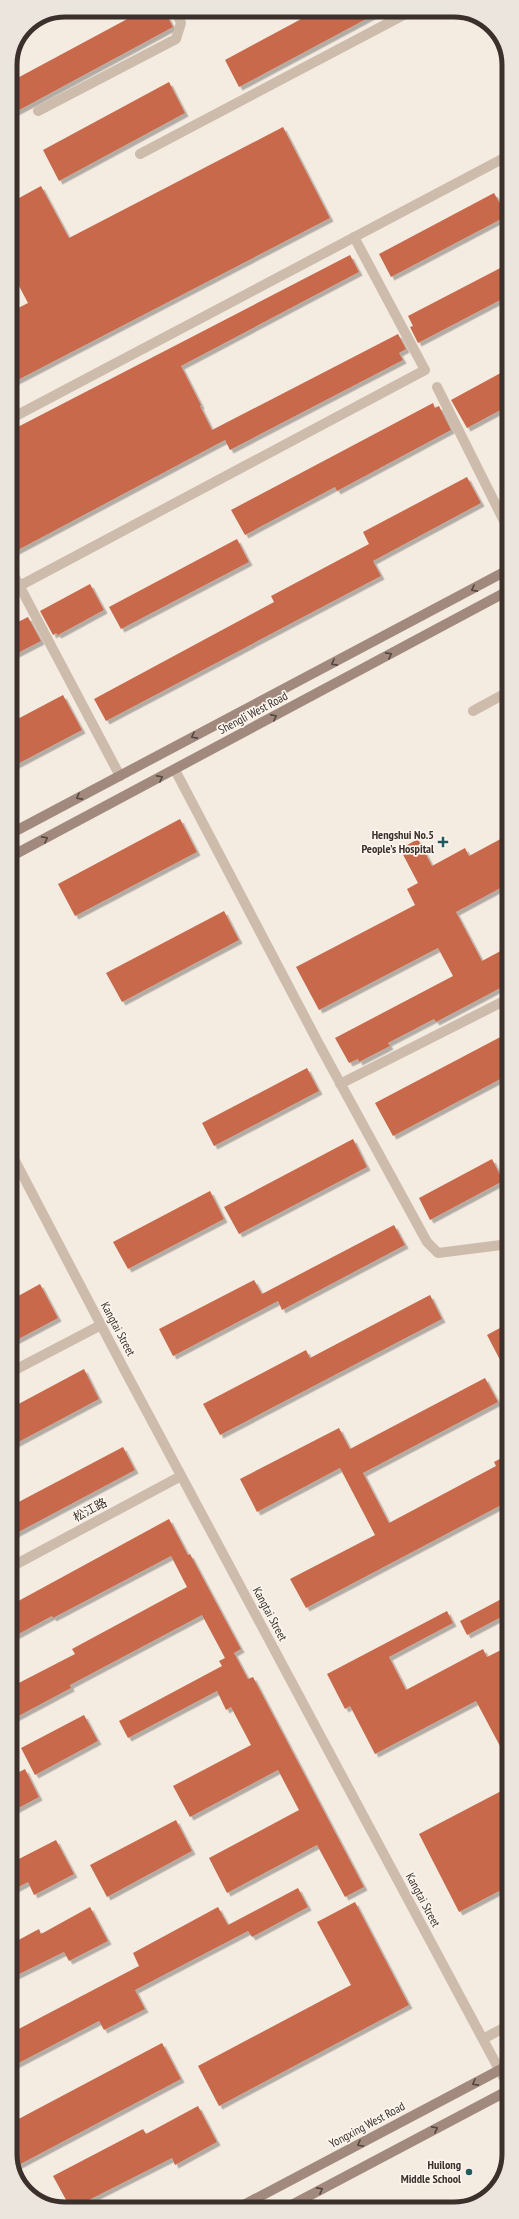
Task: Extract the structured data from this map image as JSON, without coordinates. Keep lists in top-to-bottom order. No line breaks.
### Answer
{"streets":{"main road":["Shengli West Road","Yongxing West Road"],"street":["Kangtai Street","松江路"]},"crossings":[["Kangtai Street","松江路"],["Kangtai Street","Yongxing West Road"]],"places":{"health":["Hengshui No.5 People's Hospital"],"other":["Huilong Middle School"]}}
